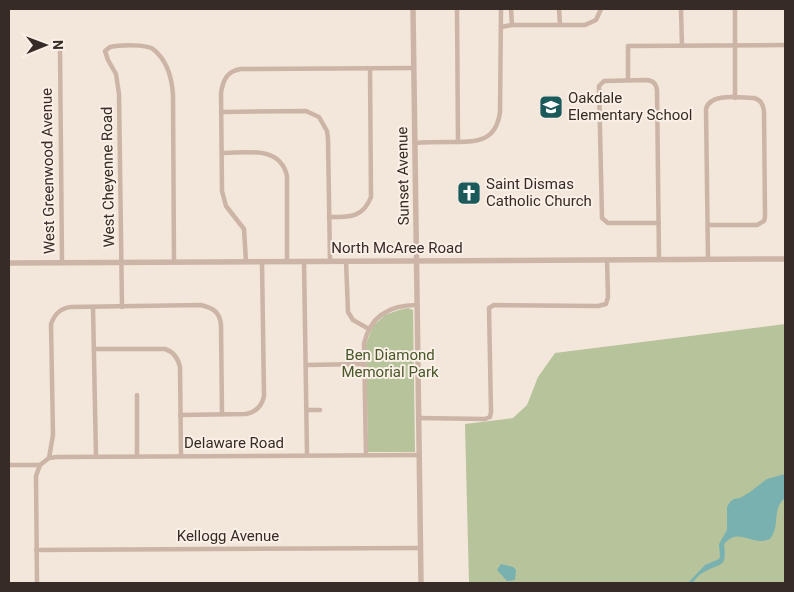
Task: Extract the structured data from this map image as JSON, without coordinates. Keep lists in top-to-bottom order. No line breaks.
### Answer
{"streets":{"street":["West Greenwood Avenue","Sunset Avenue","West Cheyenne Road","North McAree Road","Delaware Road","Kellogg Avenue"]},"crossings":[["West Greenwood Avenue","North McAree Road"],["Sunset Avenue","North McAree Road"],["Sunset Avenue","Delaware Road"],["Sunset Avenue","Kellogg Avenue"],["West Cheyenne Road","North McAree Road"]],"parks":["Ben Diamond Memorial Park"],"places":{"school or university":["Oakdale Elementary School"],"church":["Saint Dismas Catholic Church"]},"north":"right"}
